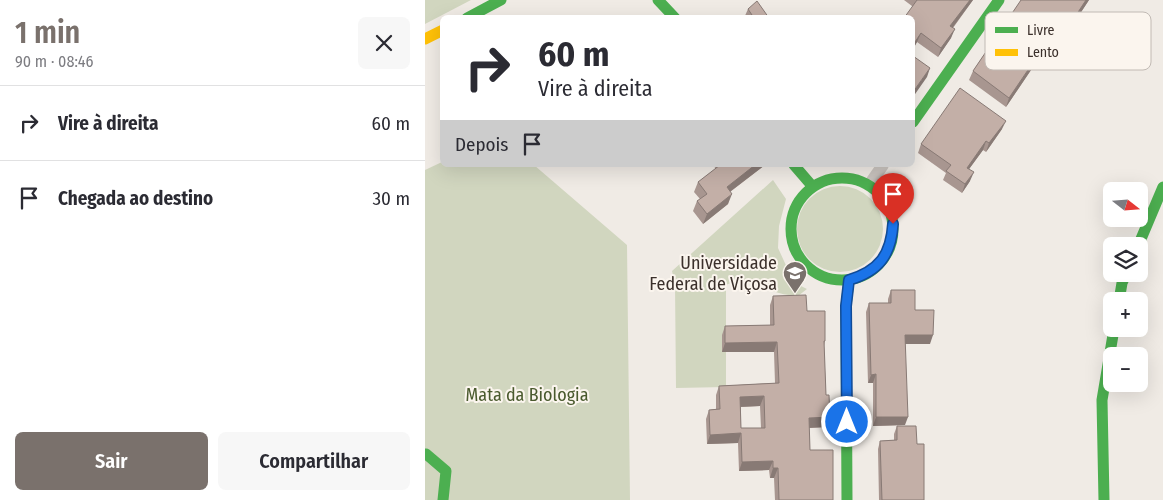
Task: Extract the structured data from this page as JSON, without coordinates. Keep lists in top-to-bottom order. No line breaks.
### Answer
{"parks":["Mata da Biologia"],"places":{"school or university":["Universidade Federal de Viçosa"]},"legend":["Livre","Lento"],"north":"right","page":{"heading":["1 min","90 m · 08:46"],"turn":["60 m","Vire à direita"],"list":[{"name":"Vire à direita","value":"60 m"},{"name":"Chegada ao destino","value":"30 m"}],"then":"Depois","map_buttons":["+","−"],"buttons":["Sair","Compartilhar"]}}
